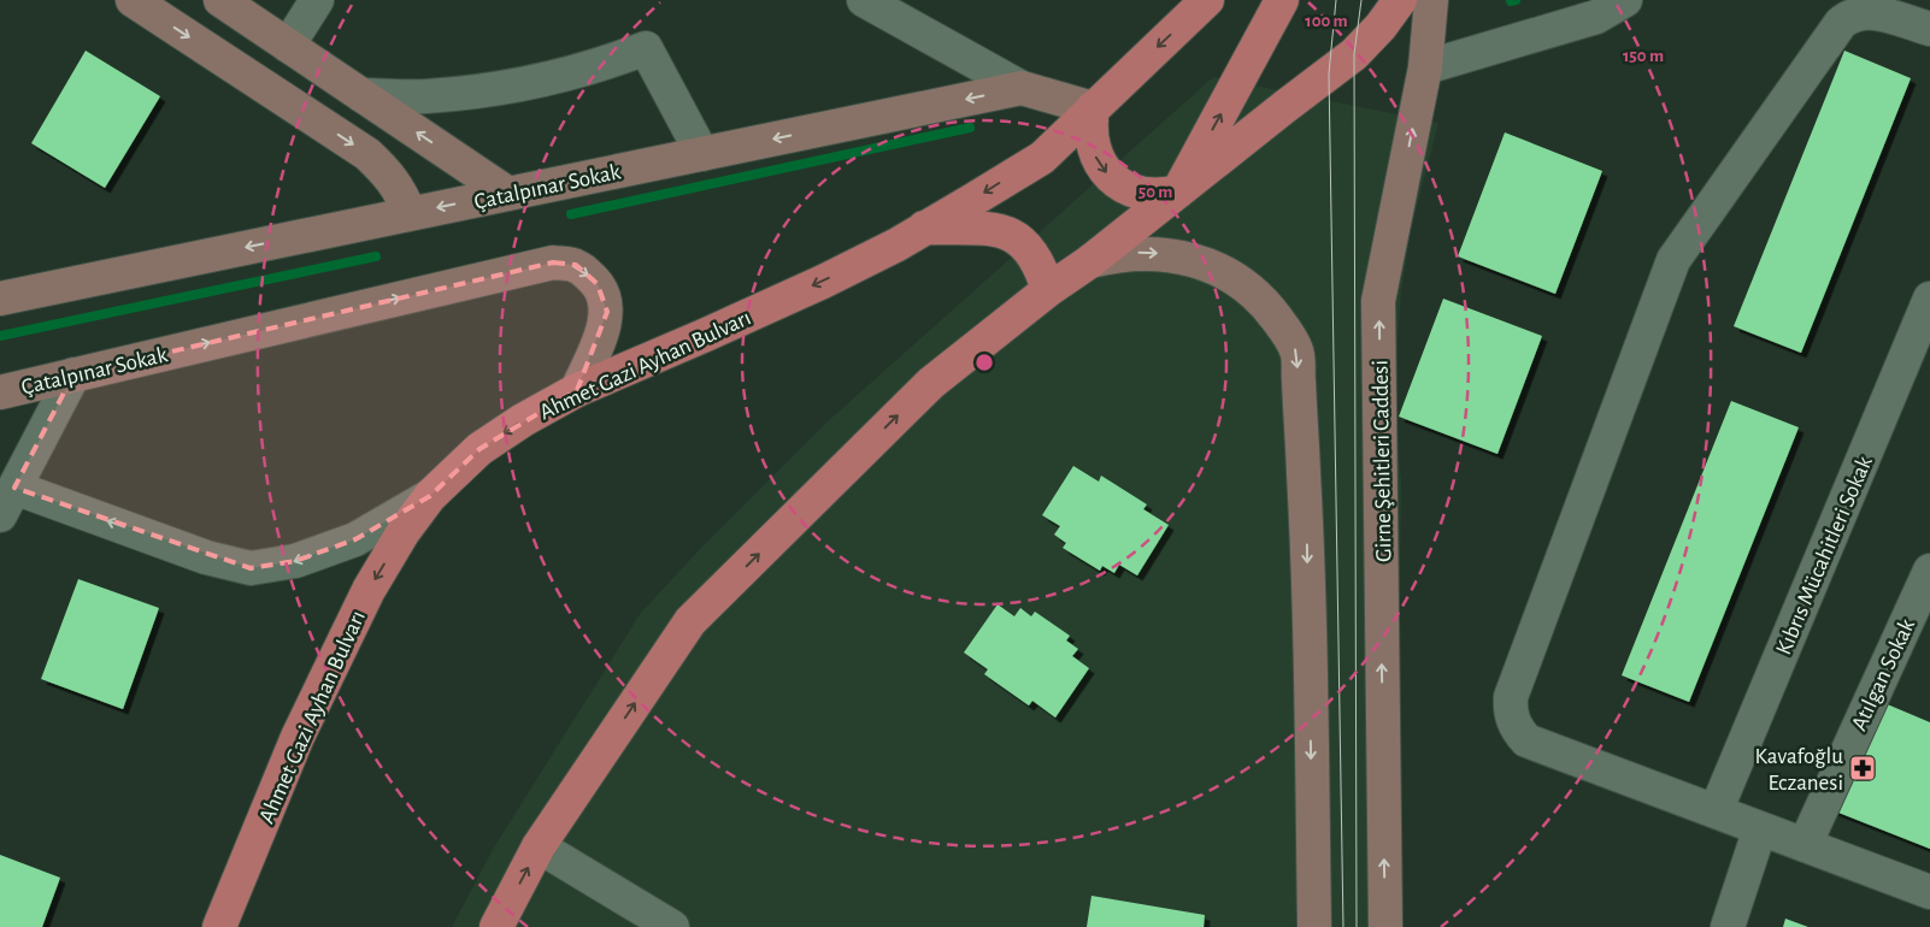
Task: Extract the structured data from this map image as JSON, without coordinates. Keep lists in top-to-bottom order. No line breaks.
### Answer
{"streets":{"main road":["Ahmet Gazi Ayhan Bulvarı"],"street":["Çatalpınar Sokak","Girne Şehitleri Caddesi","Kıbrıs Mücahitleri Sokak","Atılgan Sokak"]},"crossings":[["Çatalpınar Sokak","Ahmet Gazi Ayhan Bulvarı"]],"one_way":["Girne Şehitleri Caddesi"],"places":{"pharmacy":["Kavafoğlu Eczanesi"]},"rings":["100 m","150 m","50 m"]}
